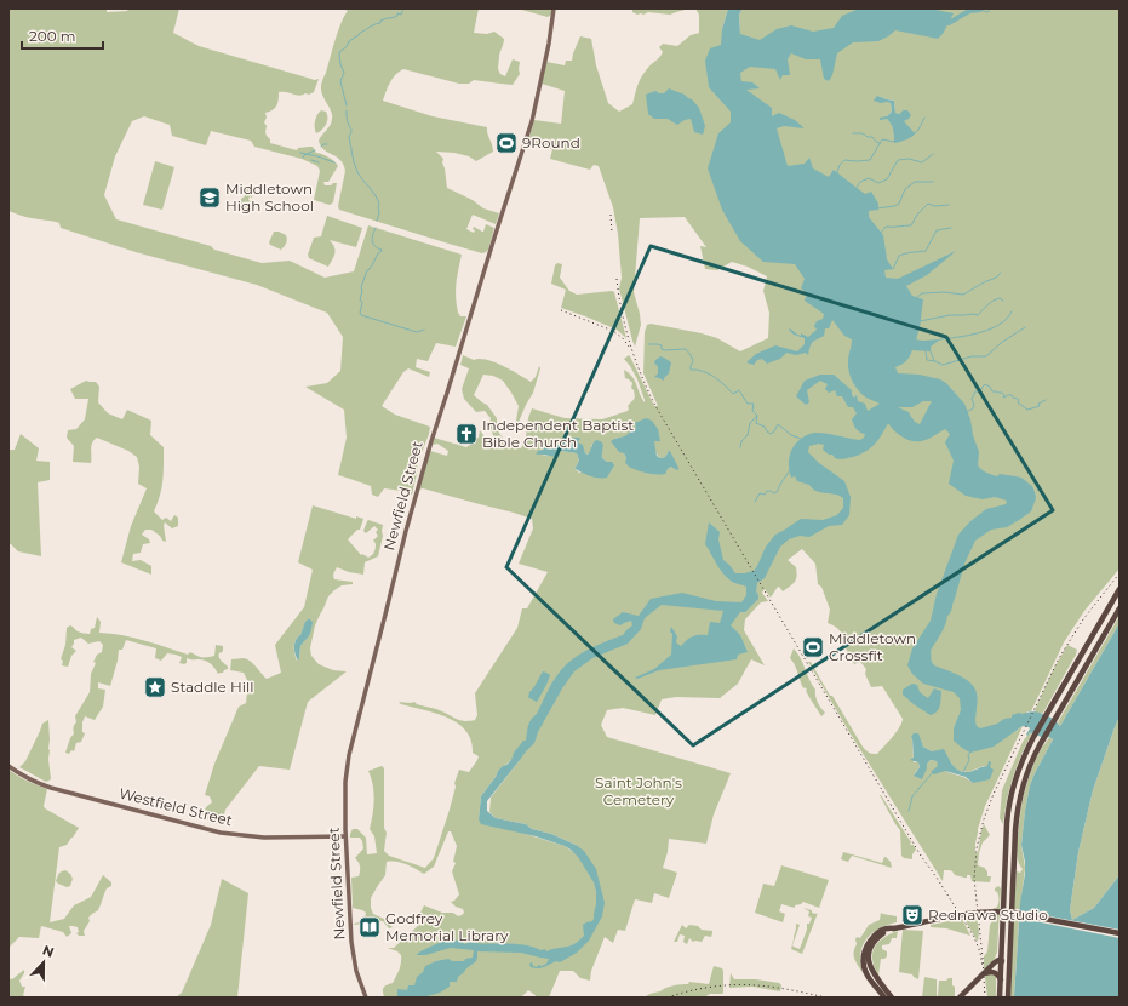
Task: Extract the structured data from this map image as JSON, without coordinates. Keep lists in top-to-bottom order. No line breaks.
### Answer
{"streets":{"main road":["Newfield Street","Westfield Street"]},"crossings":[["Newfield Street","Westfield Street"]],"parks":["Saint John's Cemetery"],"places":{"sports":["9Round","Middletown Crossfit"],"school or university":["Middletown High School"],"church":["Independent Baptist Bible Church"],"place":["Staddle Hill"],"theatre":["Rednawa Studio"],"library":["Godfrey Memorial Library"]},"scale_bar":"200 m","north":"top"}
